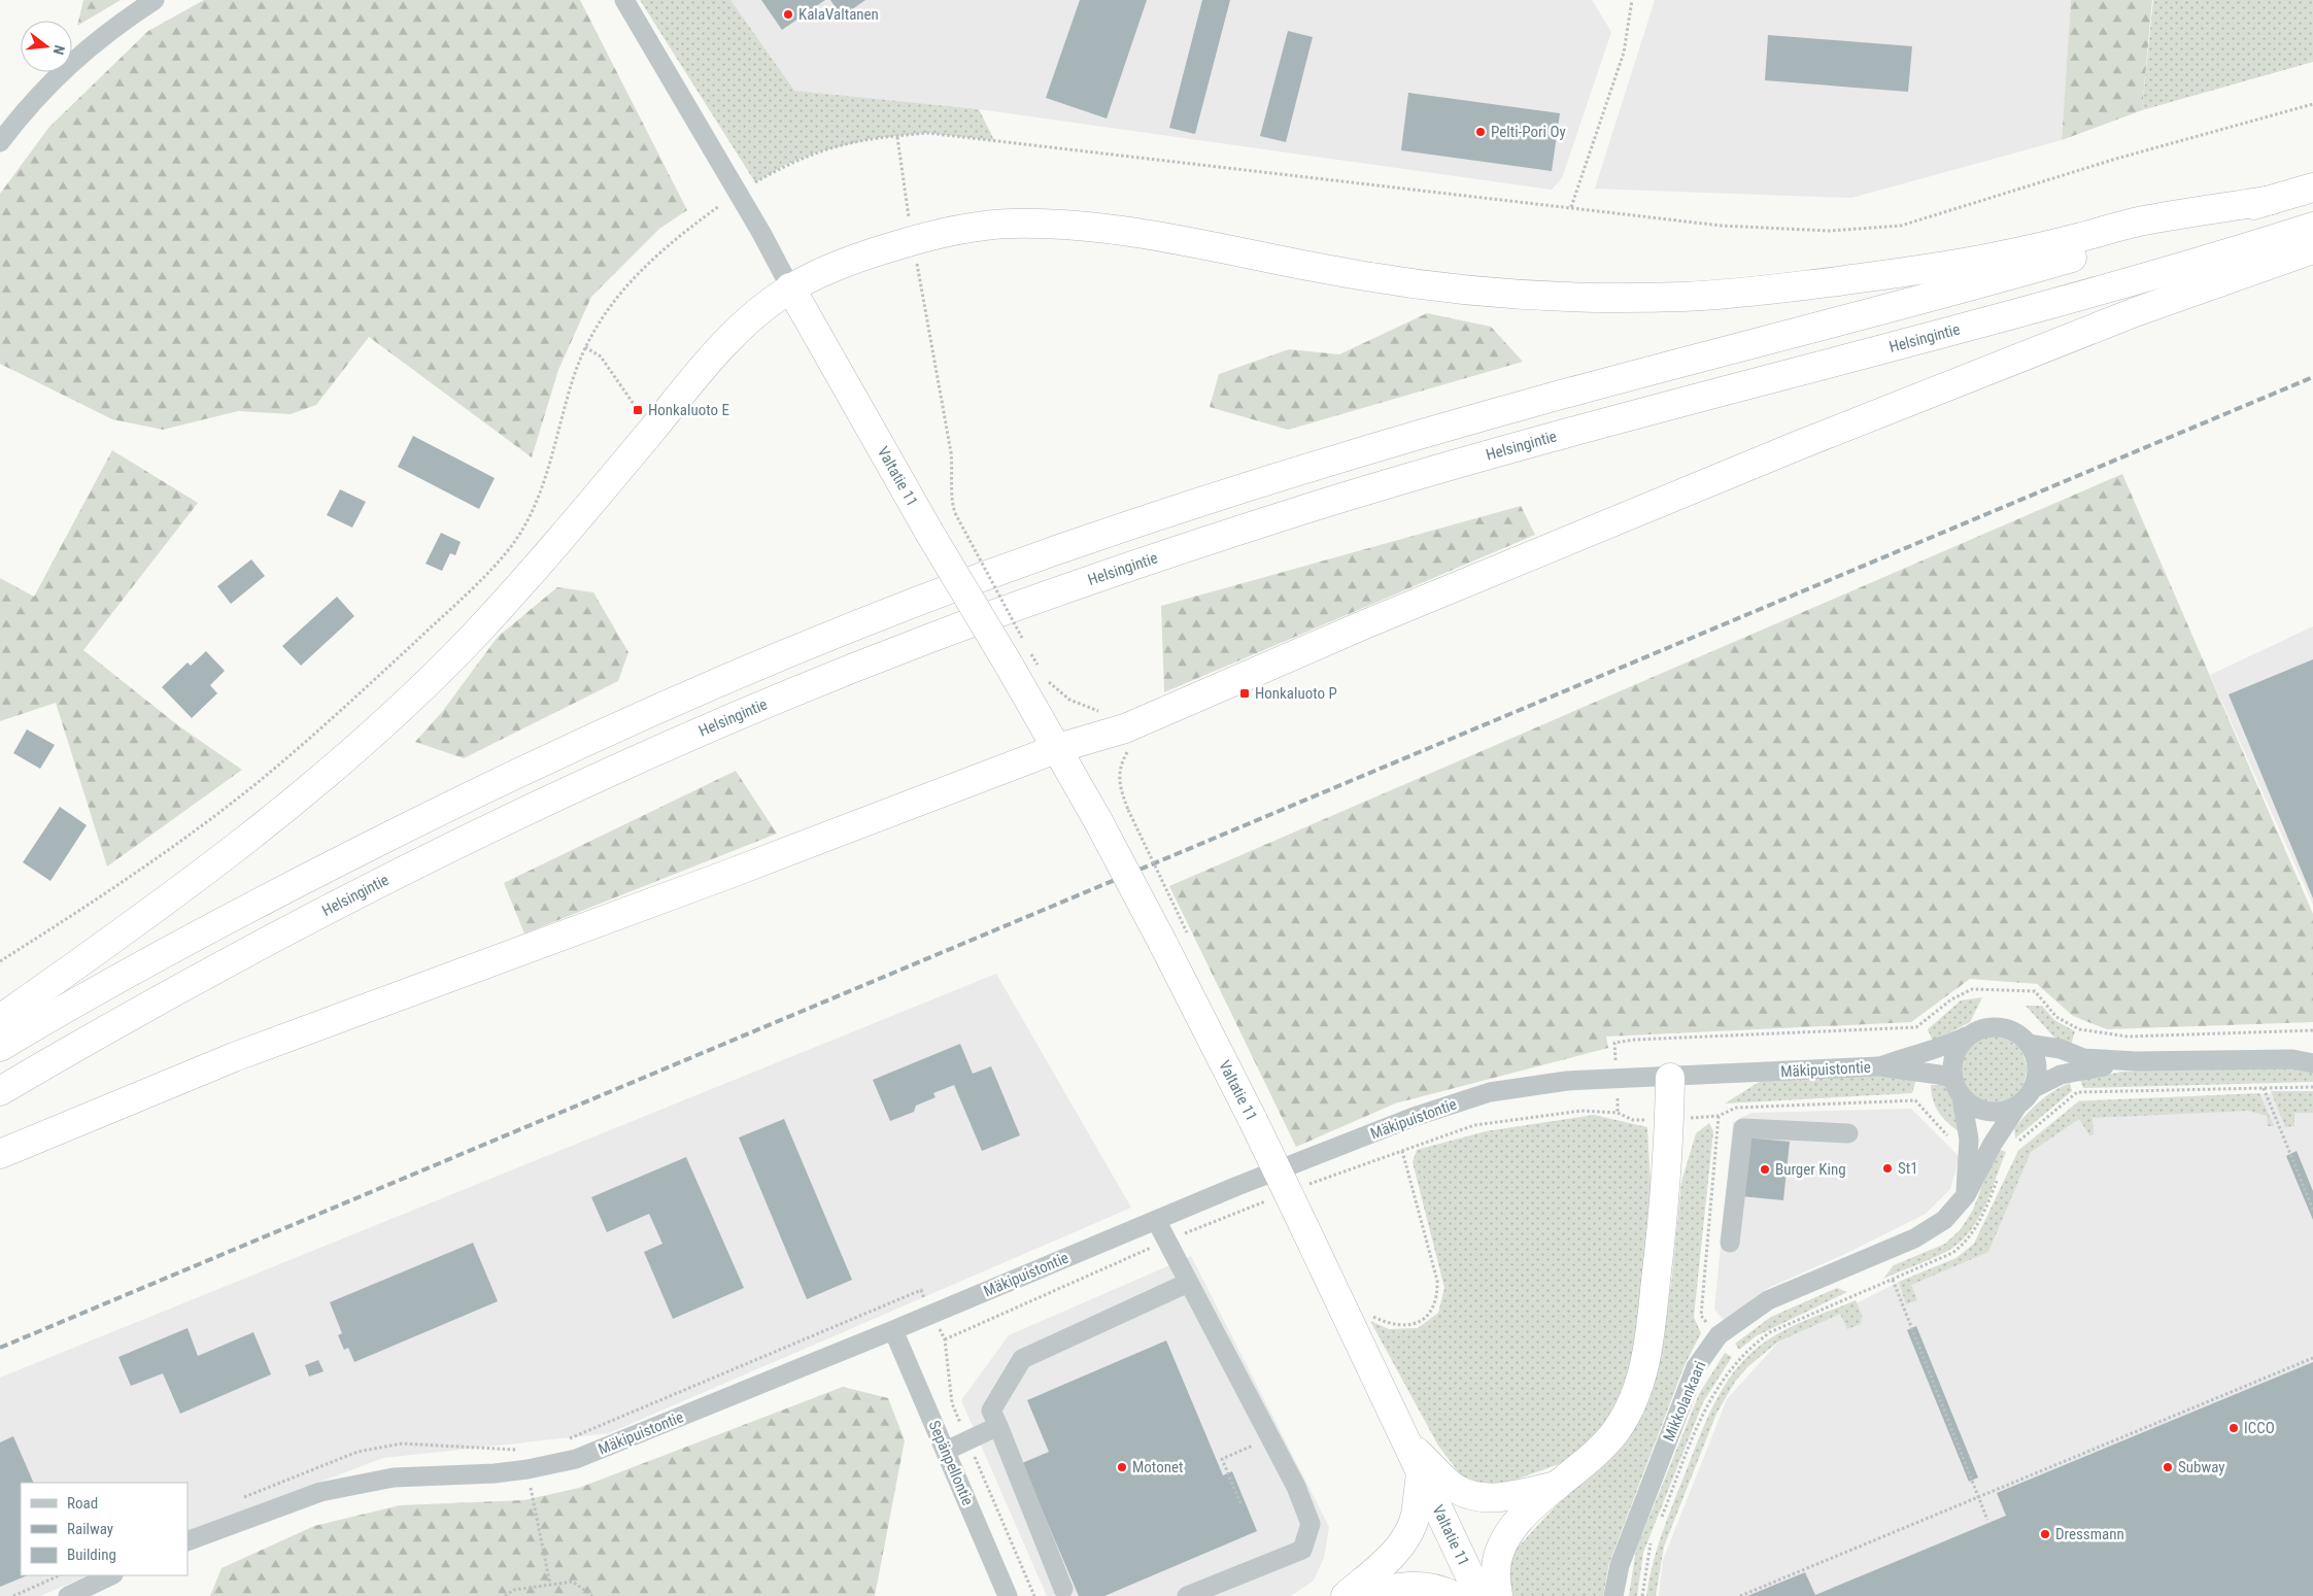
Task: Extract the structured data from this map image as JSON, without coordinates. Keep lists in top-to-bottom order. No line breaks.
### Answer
{"streets":{"highway":["Helsingintie","Valtatie 11"],"street":["Mäkipuistontie","Mikkolankaari","Sepänpellontie"]},"crossings":[["Mäkipuistontie","Mikkolankaari"],["Mäkipuistontie","Sepänpellontie"]],"places":{"other":["KalaValtanen","Pelti-Pori Oy","St1","Burger King","ICCO","Motonet","Subway","Dressmann"],"transit":["Honkaluoto E","Honkaluoto P"]},"legend":["Road","Railway","Building"],"north":"right"}
